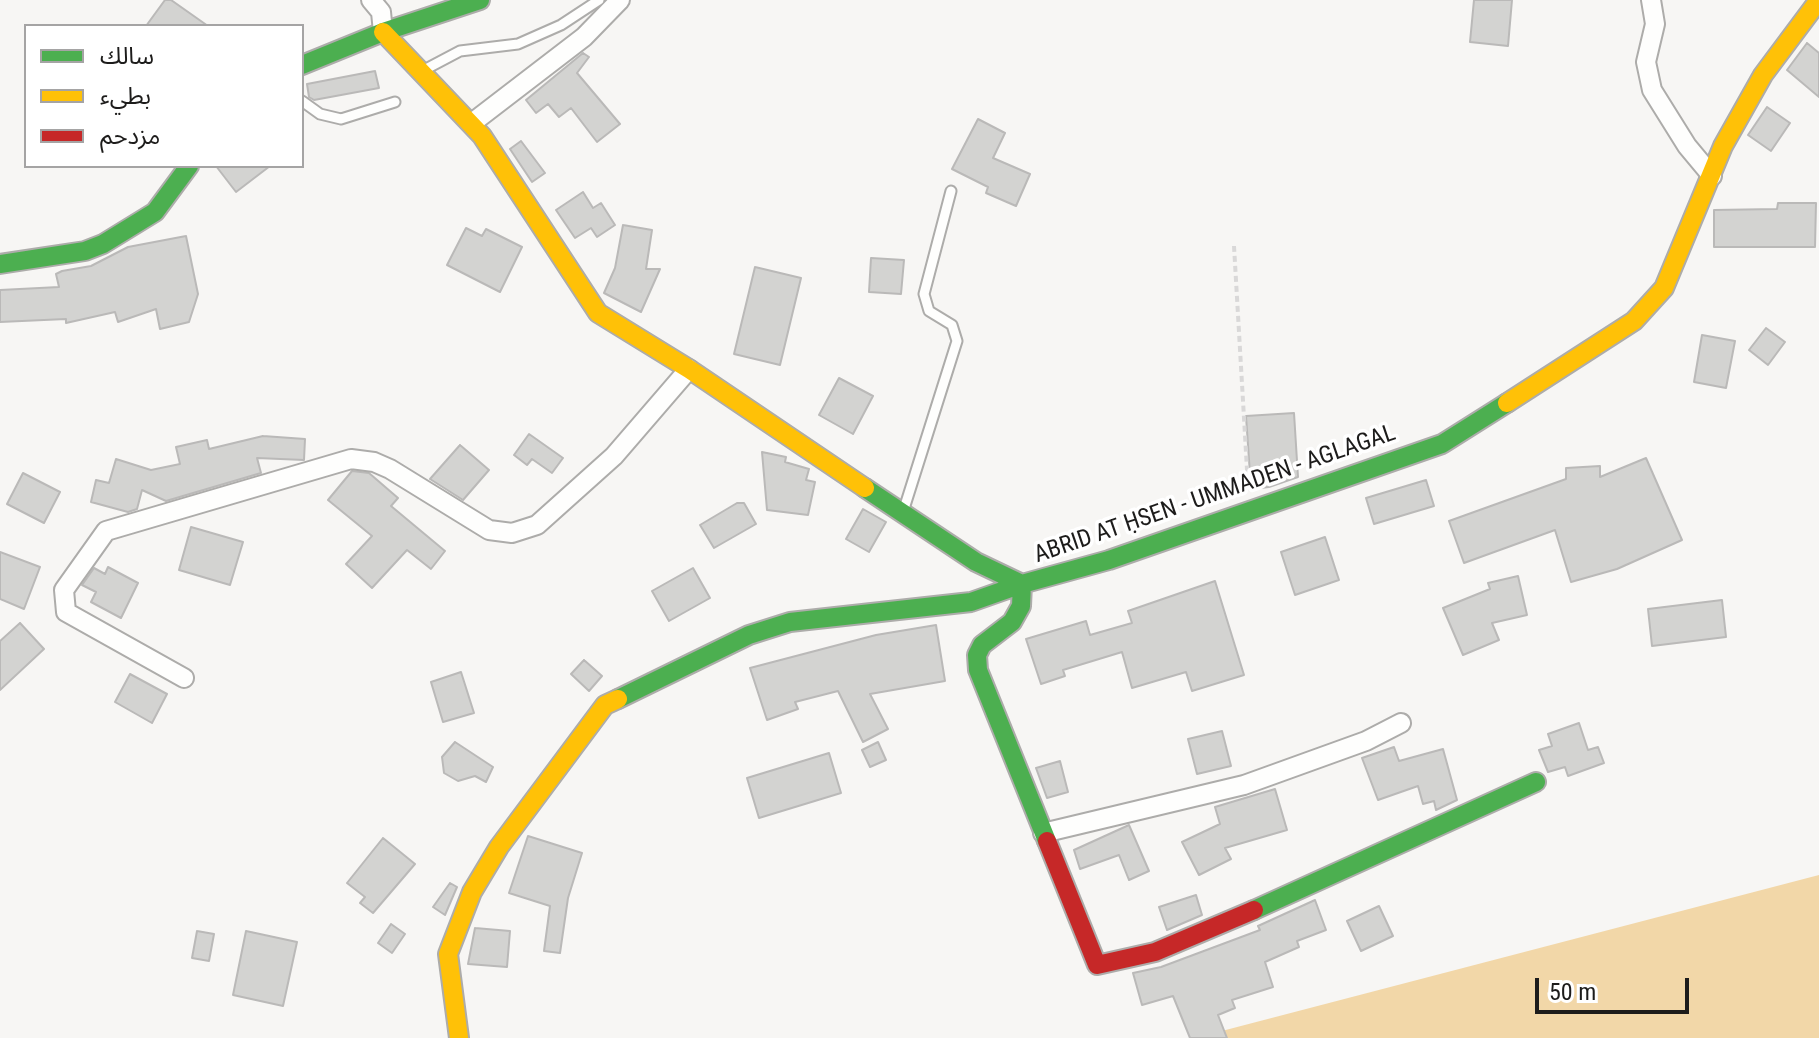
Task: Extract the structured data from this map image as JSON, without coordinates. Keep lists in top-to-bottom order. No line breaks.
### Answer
{"streets":{"street":["ABRID AT ḤSEN - UMMADEN - AGLAGAL"]},"legend":["سالك","بطيء","مزدحم"],"scale_bar":"50 m"}
